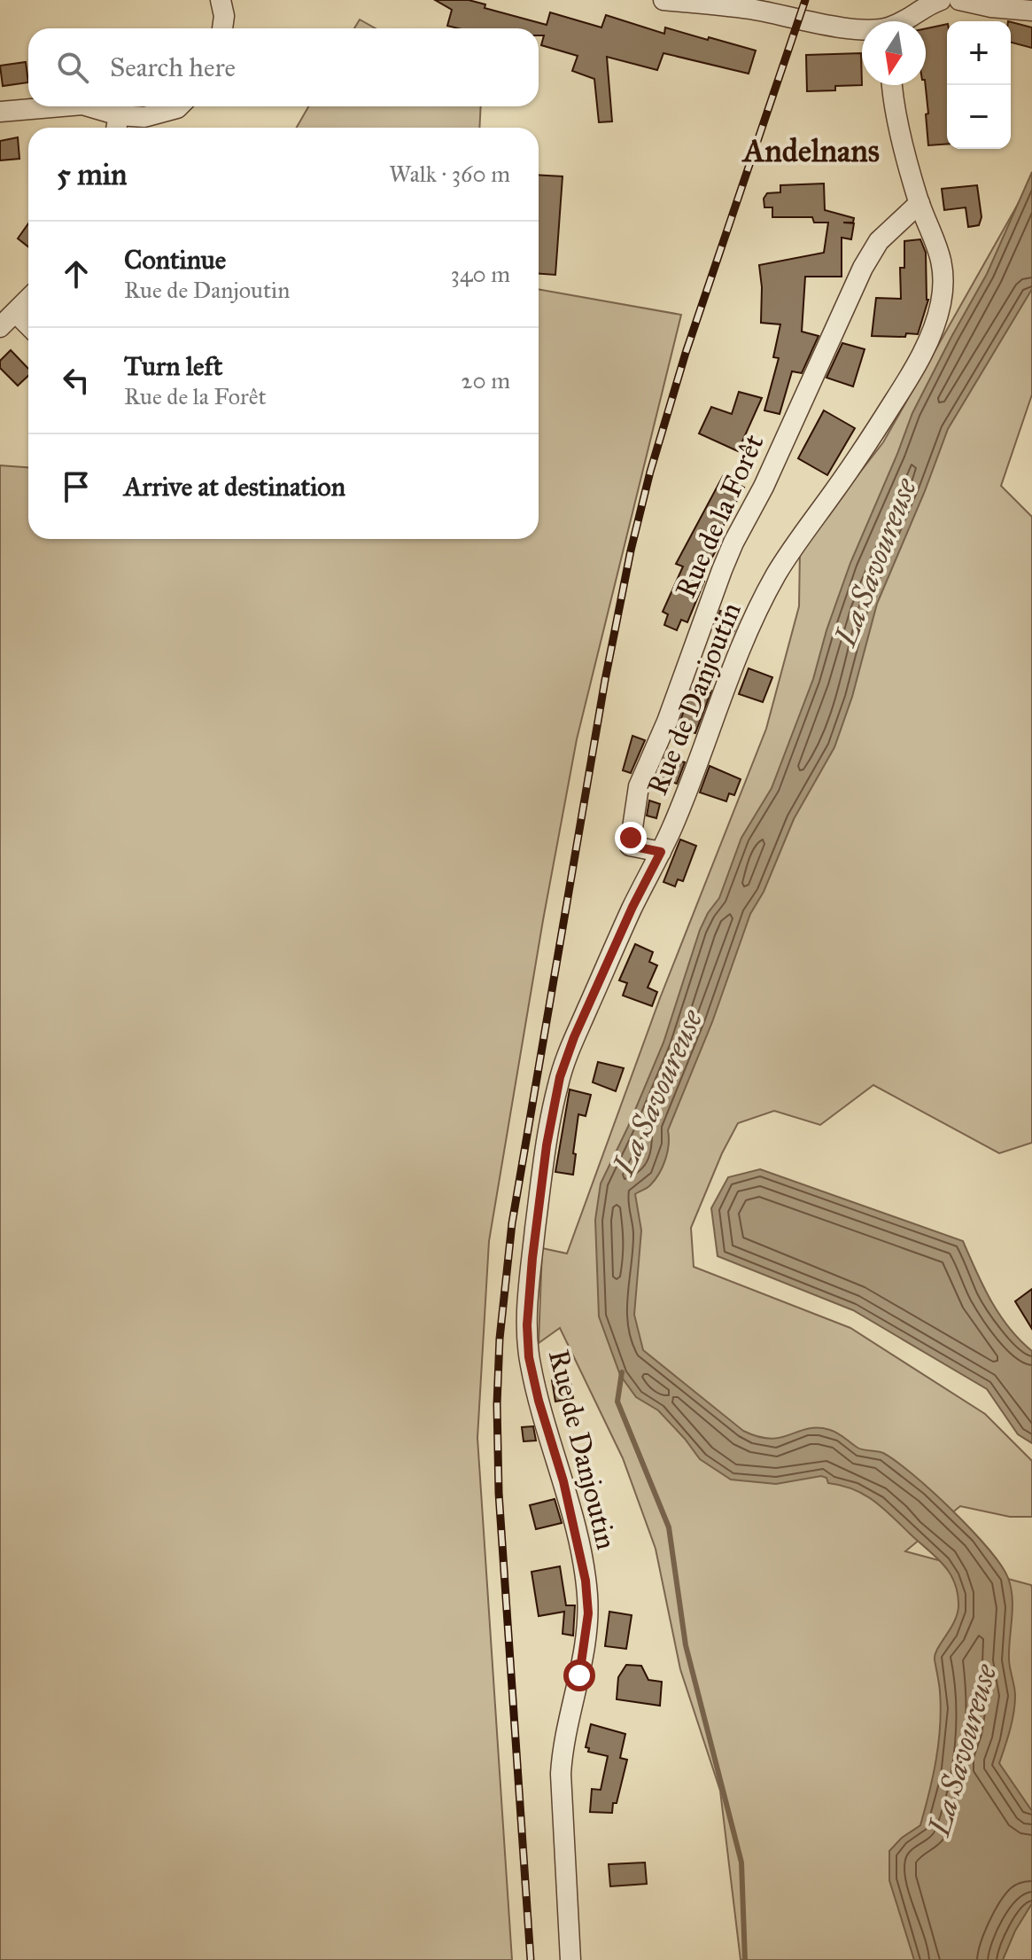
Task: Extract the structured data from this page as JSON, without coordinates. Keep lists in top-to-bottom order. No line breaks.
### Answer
{"streets":{"street":["Rue de la Forêt","Rue de Danjoutin"]},"crossings":[["Rue de la Forêt","Rue de Danjoutin"]],"districts":["Andelnans"],"water":["La Savoureuse"],"north":"bottom","page":{"map_buttons":["+","−"],"search":"Search here","heading":["5 min","Walk · 360 m"],"list":[["Continue","Rue de Danjoutin","340 m"],["Turn left","Rue de la Forêt","20 m"],"Arrive at destination"]}}
